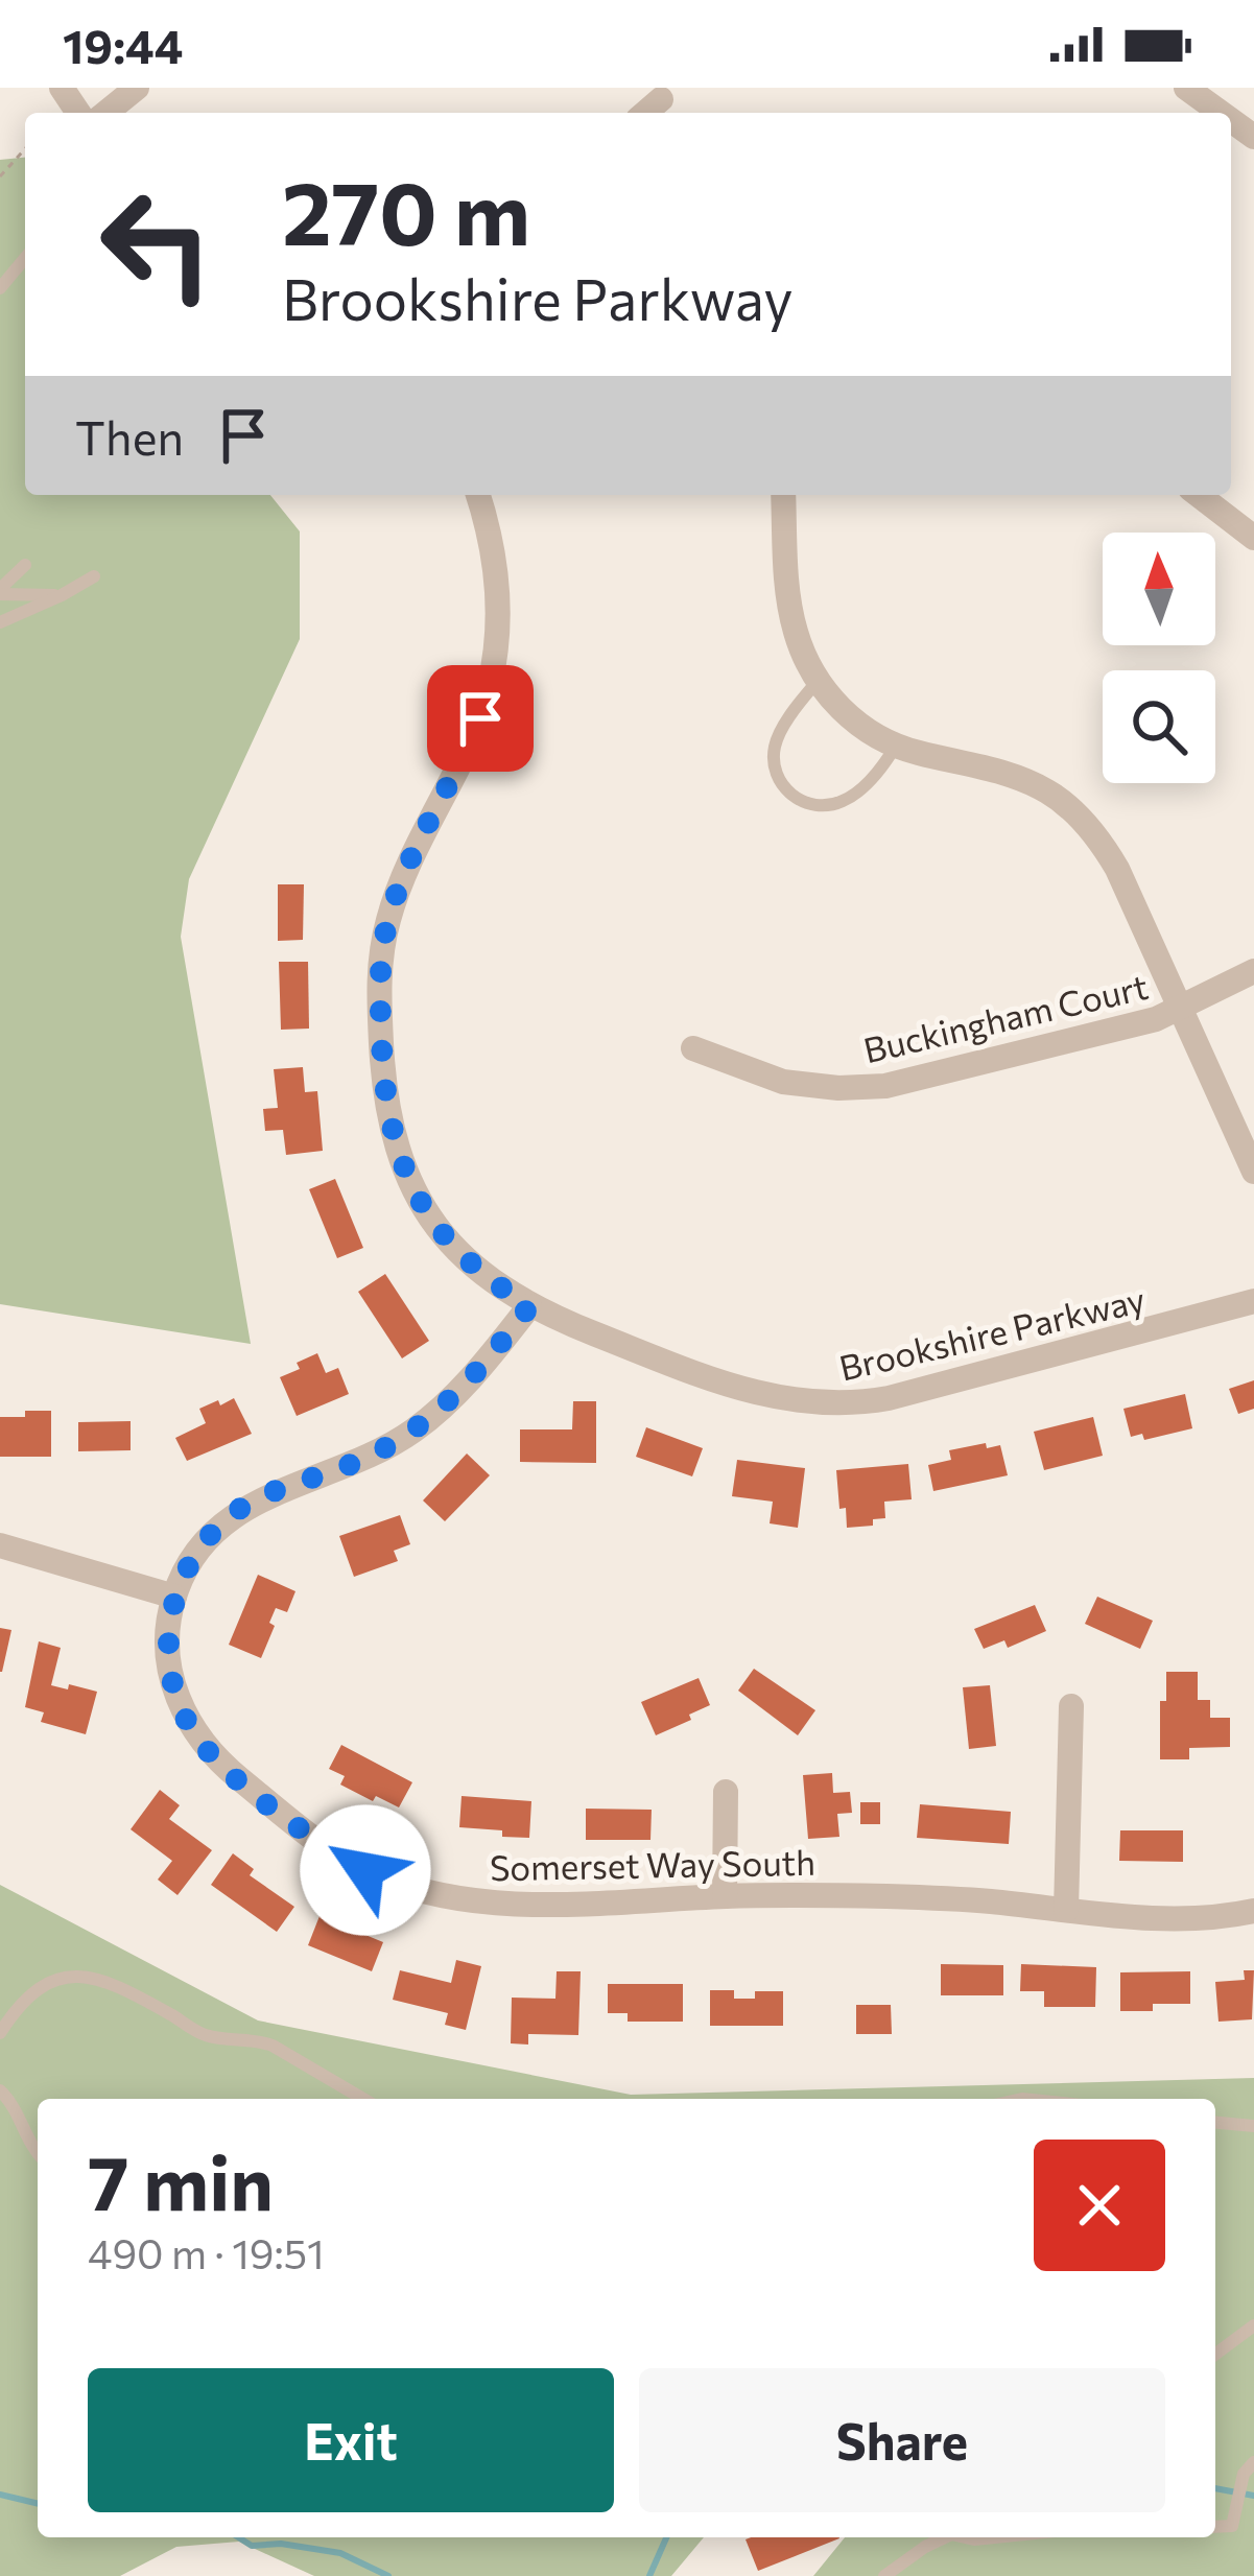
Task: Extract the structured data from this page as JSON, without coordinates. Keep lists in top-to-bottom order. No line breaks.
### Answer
{"streets":{"street":["Buckingham Court","Brookshire Parkway","Somerset Way South"]},"crossings":[["Brookshire Parkway","Somerset Way South"]],"north":"top","page":{"status":"19:44","turn":["270 m","Brookshire Parkway"],"then":"Then","heading":["7 min","490 m · 19:51"],"buttons":["Exit","Share"]}}
